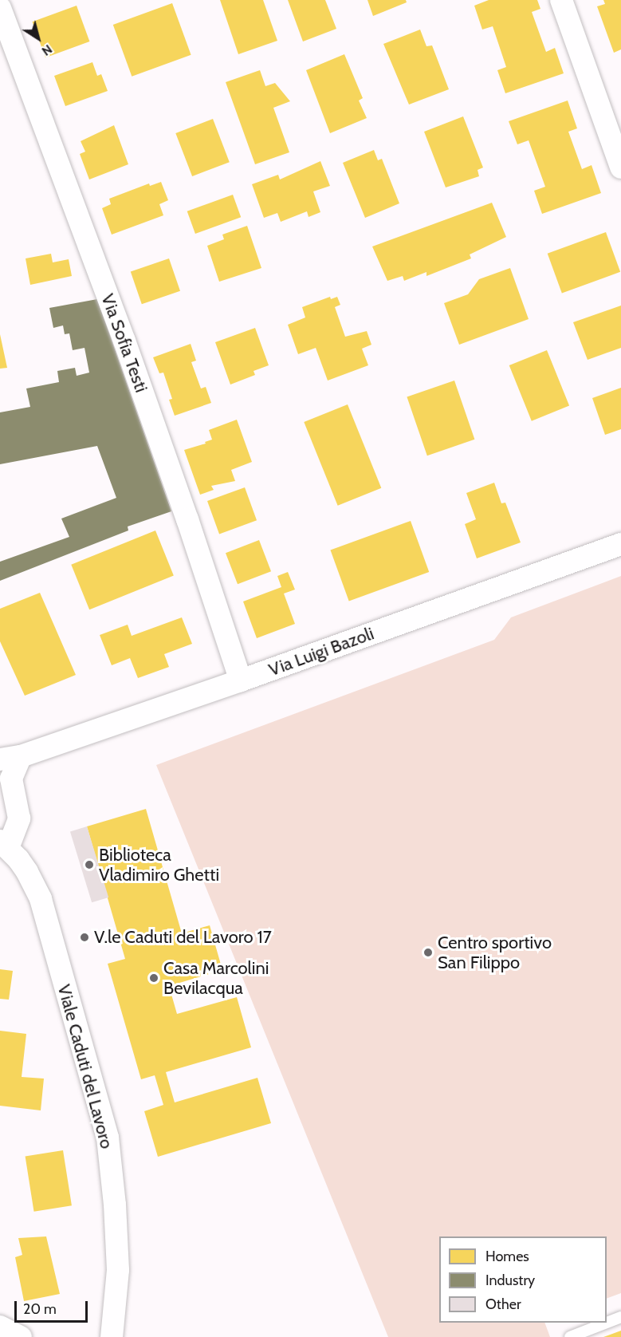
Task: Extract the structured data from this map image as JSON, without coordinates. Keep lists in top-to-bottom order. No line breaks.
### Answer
{"streets":{"street":["Via Sofia Testi","Via Luigi Bazoli","Viale Caduti del Lavoro"]},"crossings":[["Via Sofia Testi","Via Luigi Bazoli"],["Via Luigi Bazoli","Viale Caduti del Lavoro"]],"places":["Biblioteca Vladimiro Ghetti","V.le Caduti del Lavoro 17","Centro sportivo San Filippo","Casa Marcolini Bevilacqua"],"legend":["Homes","Industry","Other"],"scale_bar":"20 m","north":"bottom right"}
